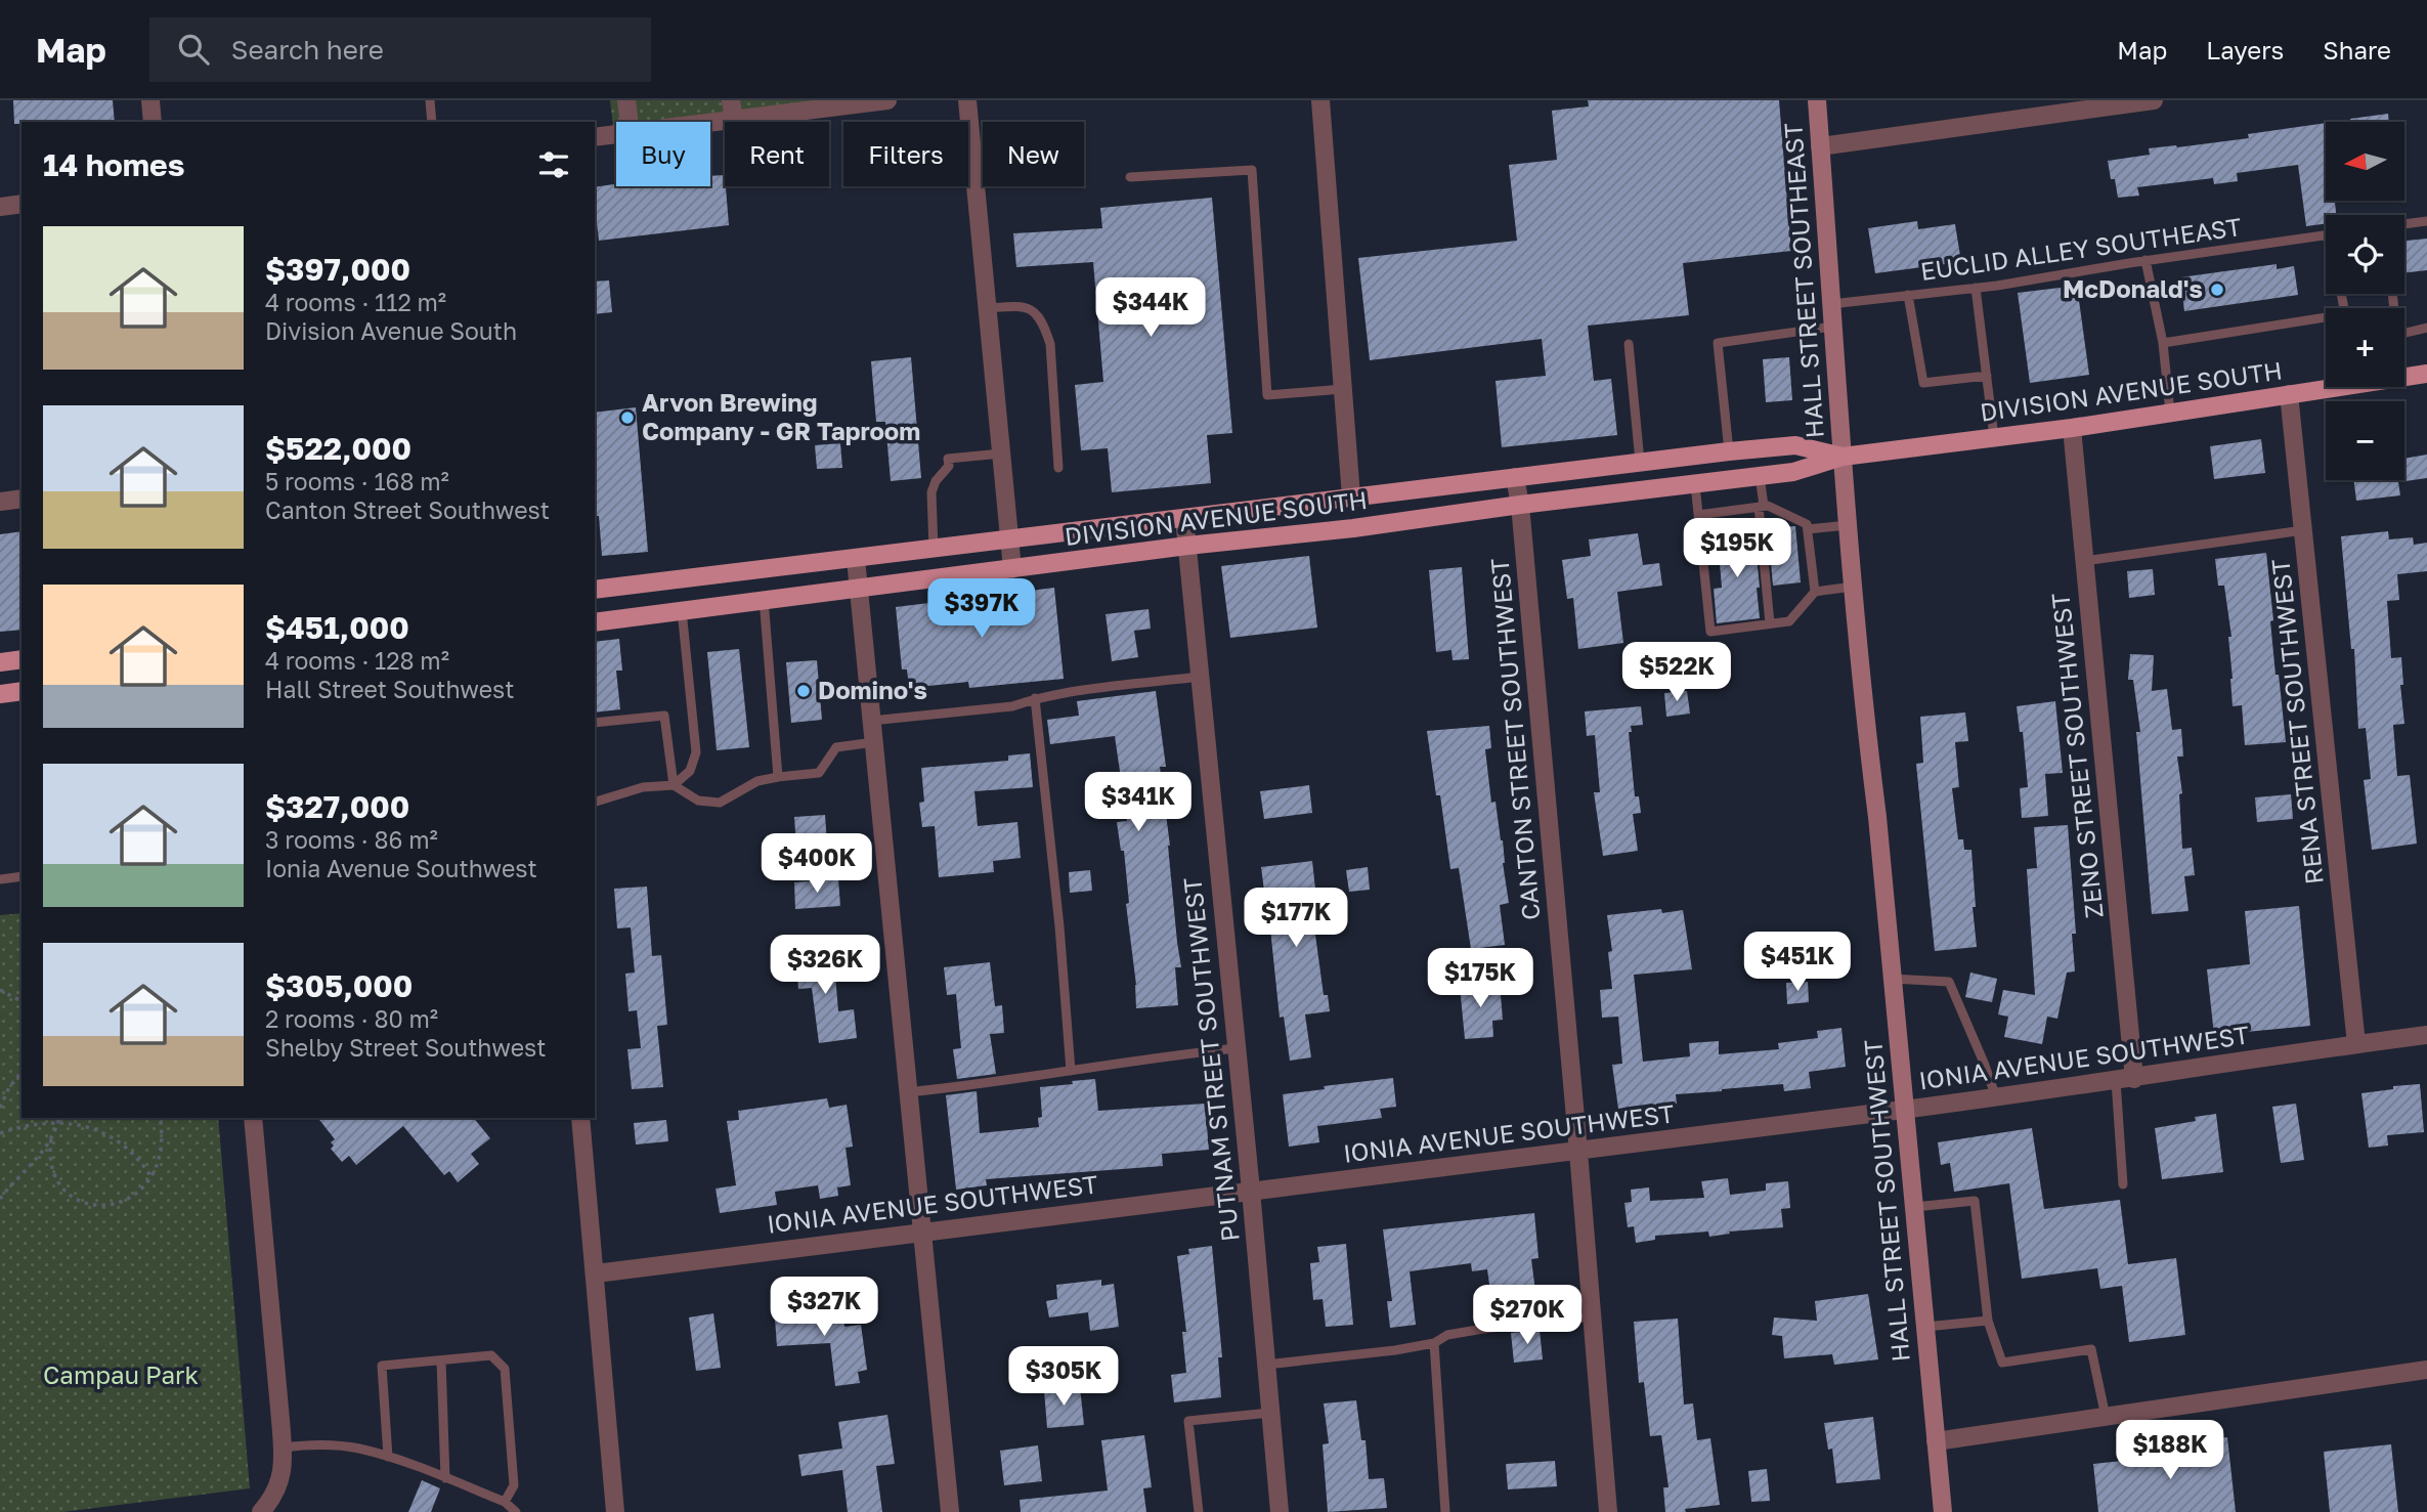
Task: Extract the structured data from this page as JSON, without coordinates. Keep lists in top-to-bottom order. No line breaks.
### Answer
{"streets":{"main road":["HALL STREET SOUTHEAST","DIVISION AVENUE SOUTH","HALL STREET SOUTHWEST"],"street":["RENA STREET SOUTHWEST","CANTON STREET SOUTHWEST","ZENO STREET SOUTHWEST","IONIA AVENUE SOUTHWEST","PUTNAM STREET SOUTHWEST"],"lane":["EUCLID ALLEY SOUTHEAST"]},"crossings":[["EUCLID ALLEY SOUTHEAST","HALL STREET SOUTHEAST"],["HALL STREET SOUTHEAST","DIVISION AVENUE SOUTH"],["HALL STREET SOUTHEAST","HALL STREET SOUTHWEST"],["DIVISION AVENUE SOUTH","RENA STREET SOUTHWEST"],["DIVISION AVENUE SOUTH","CANTON STREET SOUTHWEST"],["DIVISION AVENUE SOUTH","ZENO STREET SOUTHWEST"],["DIVISION AVENUE SOUTH","PUTNAM STREET SOUTHWEST"],["DIVISION AVENUE SOUTH","HALL STREET SOUTHWEST"],["RENA STREET SOUTHWEST","IONIA AVENUE SOUTHWEST"],["CANTON STREET SOUTHWEST","IONIA AVENUE SOUTHWEST"],["ZENO STREET SOUTHWEST","IONIA AVENUE SOUTHWEST"],["IONIA AVENUE SOUTHWEST","PUTNAM STREET SOUTHWEST"],["IONIA AVENUE SOUTHWEST","HALL STREET SOUTHWEST"]],"parks":["Campau Park"],"places":["McDonald's","Arvon Brewing Company - GR Taproom","Domino's"],"north":"left","page":{"header":"Map","search":"Search here","nav":["Map","Layers","Share"],"map_buttons":["+","−"],"chip":["Buy","Rent","Filters","New"],"heading":"14 homes","list":[{"name":"$397,000","note":"4 rooms · 112 m² · Division Avenue South"},{"name":"$522,000","note":"5 rooms · 168 m² · Canton Street Southwest"},{"name":"$451,000","note":"4 rooms · 128 m² · Hall Street Southwest"},{"name":"$327,000","note":"3 rooms · 86 m² · Ionia Avenue Southwest"},{"name":"$305,000","note":"2 rooms · 80 m² · Shelby Street Southwest"}],"price":["$344K","$195K","$397K","$522K","$341K","$400K","$177K","$451K","$326K","$175K","$327K","$270K","$305K","$188K"]}}
